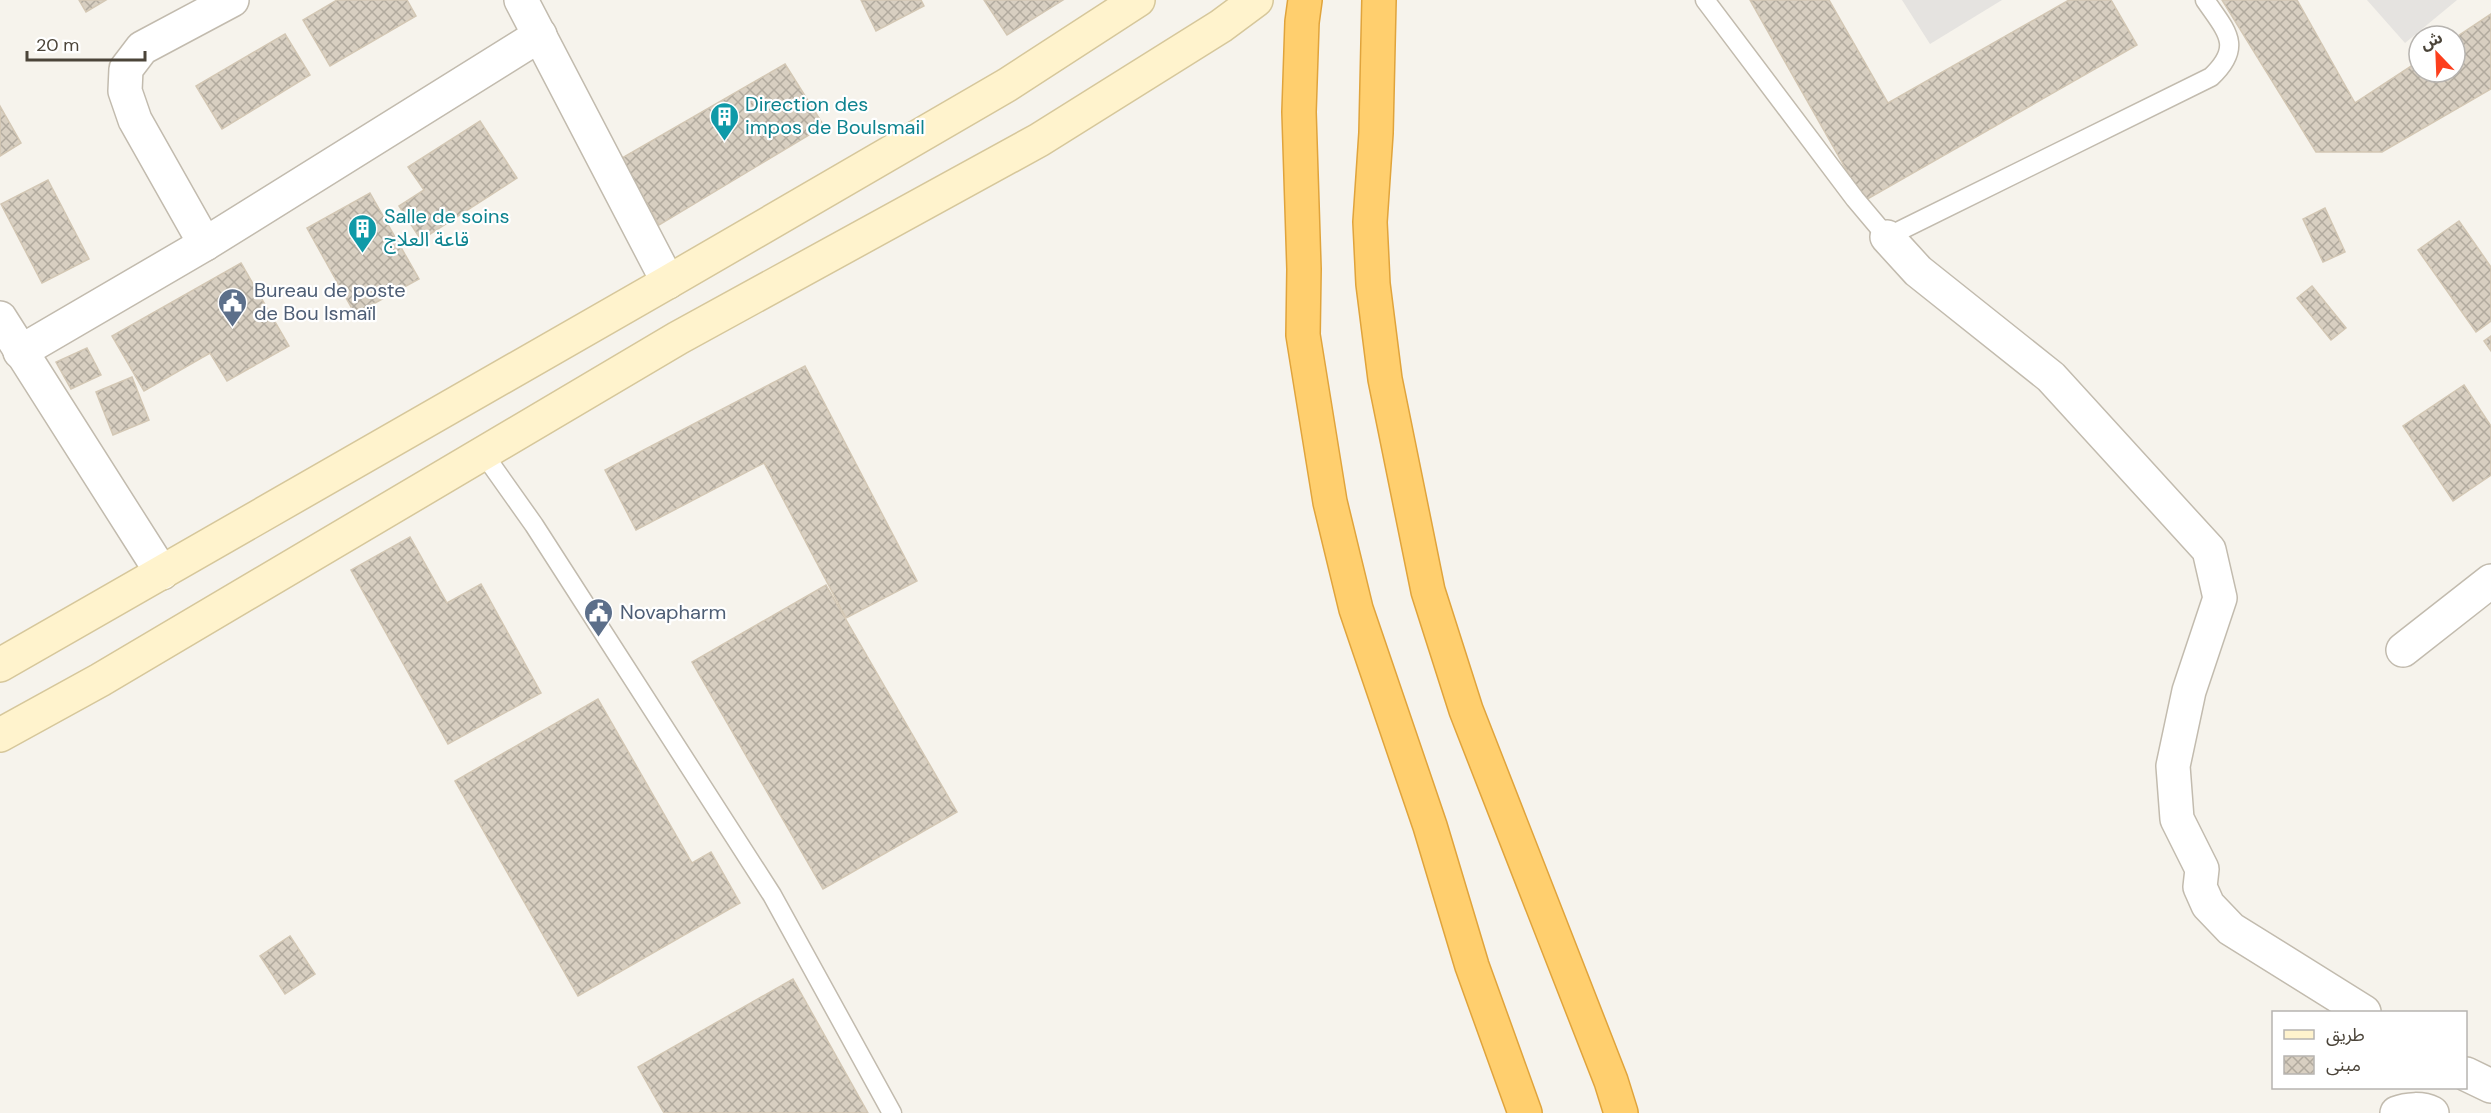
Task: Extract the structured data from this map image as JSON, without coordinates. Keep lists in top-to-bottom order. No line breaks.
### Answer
{"places":{"building":["Direction des impos de BouIsmail","Salle de soins قاعة العلاج"],"public building":["Bureau de poste de Bou Ismaïl","Novapharm"]},"legend":["طريق","مبنى"],"scale_bar":"20 m","north":"top left"}
